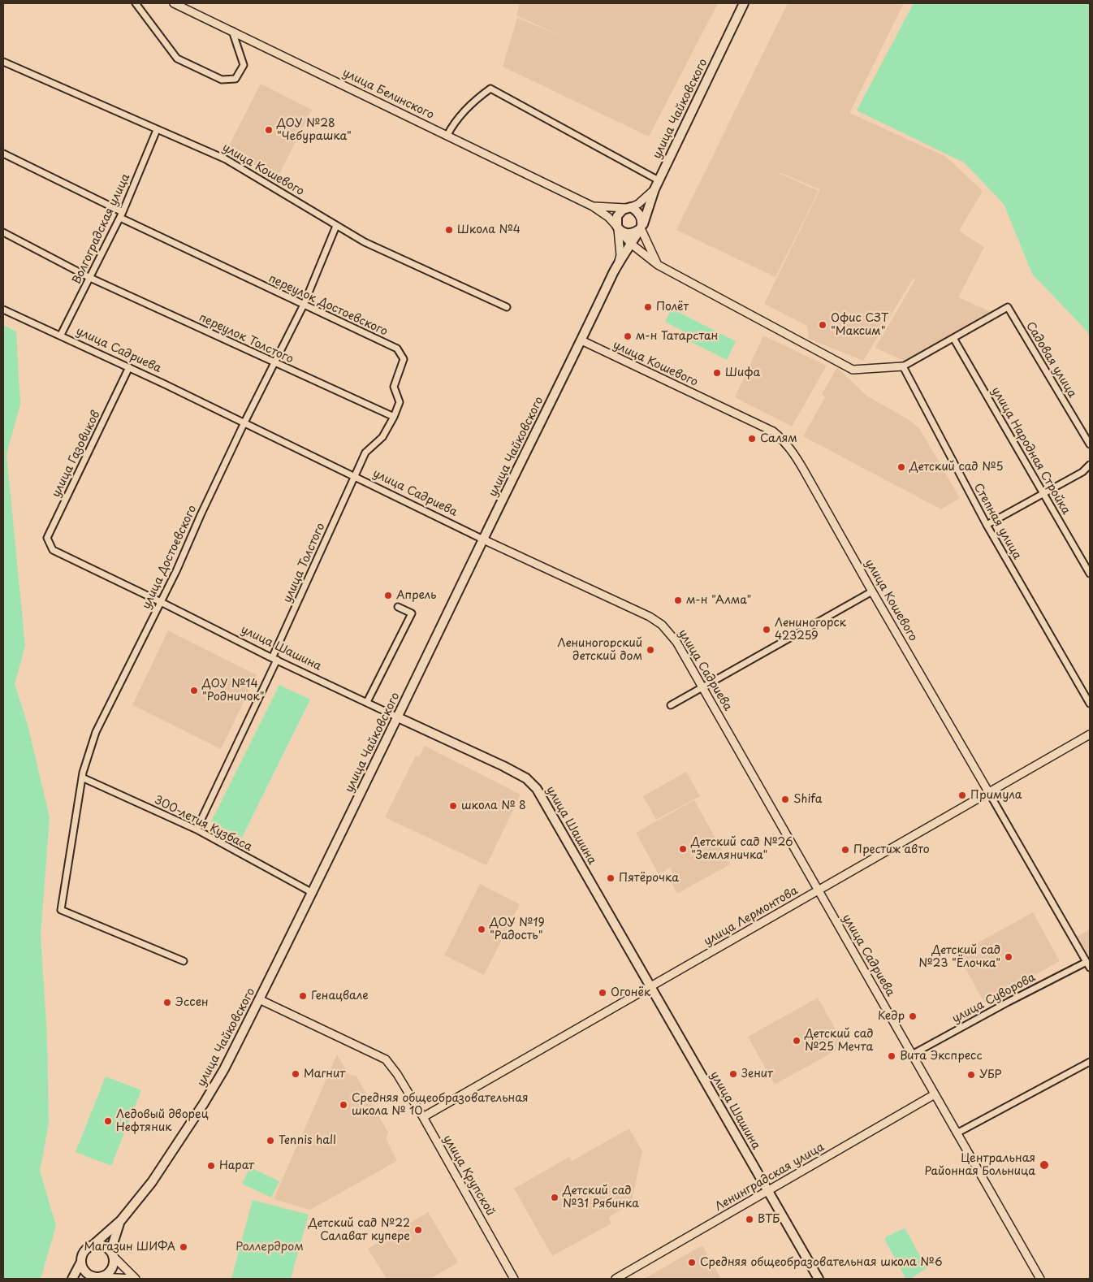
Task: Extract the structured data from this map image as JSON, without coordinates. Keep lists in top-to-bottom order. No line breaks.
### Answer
{"streets":{"main road":["улица Чайковского","улица Шашина"],"street":["улица Белинского","улица Кошевого","Волгоградская улица","переулок Достоевского","переулок Толстого","улица Садриева","Садовая улица","улица Народная Стройка","улица Газовиков","Степная улица","улица Достоевского","улица Толстого","300-летия Кузбаса","улица Лермонтова","улица Суворова","улица Крупской","Ленинградская улица"]},"crossings":[["улица Чайковского","улица Кошевого"],["улица Чайковского","улица Садриева"],["улица Чайковского","улица Шашина"],["улица Чайковского","300-летия Кузбаса"],["улица Чайковского","улица Крупской"],["улица Кошевого","Волгоградская улица"],["улица Кошевого","улица Достоевского"],["улица Кошевого","улица Лермонтова"],["улица Кошевого","улица Суворова"],["Волгоградская улица","переулок Достоевского"],["Волгоградская улица","переулок Толстого"],["Волгоградская улица","улица Садриева"],["переулок Достоевского","переулок Толстого"],["переулок Достоевского","улица Садриева"],["переулок Достоевского","улица Достоевского"],["переулок Достоевского","улица Толстого"],["переулок Толстого","улица Достоевского"],["улица Садриева","улица Газовиков"],["улица Садриева","улица Достоевского"],["улица Садриева","улица Толстого"],["улица Садриева","улица Лермонтова"],["улица Садриева","улица Суворова"],["улица Садриева","Ленинградская улица"],["Садовая улица","улица Народная Стройка"],["улица Газовиков","улица Шашина"],["улица Достоевского","улица Шашина"],["улица Достоевского","300-летия Кузбаса"],["улица Толстого","улица Шашина"],["улица Толстого","300-летия Кузбаса"],["улица Шашина","улица Лермонтова"],["улица Шашина","Ленинградская улица"],["улица Лермонтова","улица Крупской"]],"parks":["Роллердром"],"places":["ДОУ №28 \"Чебурашка\"","Школа №4","Полёт","Офис СЗТ \"Максим\"","м-н Татарстан","Шифа","Салям","Детский сад №5","Апрель","м-н \"Алма\"","Лениногорск 423259","Лениногорский детский дом","ДОУ №14 \"Родничок\"","Примула","Shifa","школа № 8","Детский сад №26 \"Земляничка\"","Престиж авто","Пятёрочка","ДОУ №19 \"Радость\"","Детский сад №23 \"Ёлочка\"","Огонёк","Генацвале","Эссен","Кедр","Детский сад №25 Мечта","Вита Экспресс","Магнит","Зенит","УБР","Средняя общеобразовательная школа № 10","Ледовый дворец Нефтяник","Tennis hall","Центральная Районная Больница","Нарат","Детский сад №31 Рябинка","ВТБ","Детский сад №22 Салават купере","Магазин ШИФА","Средняя общеобразовательная школа №6"]}
